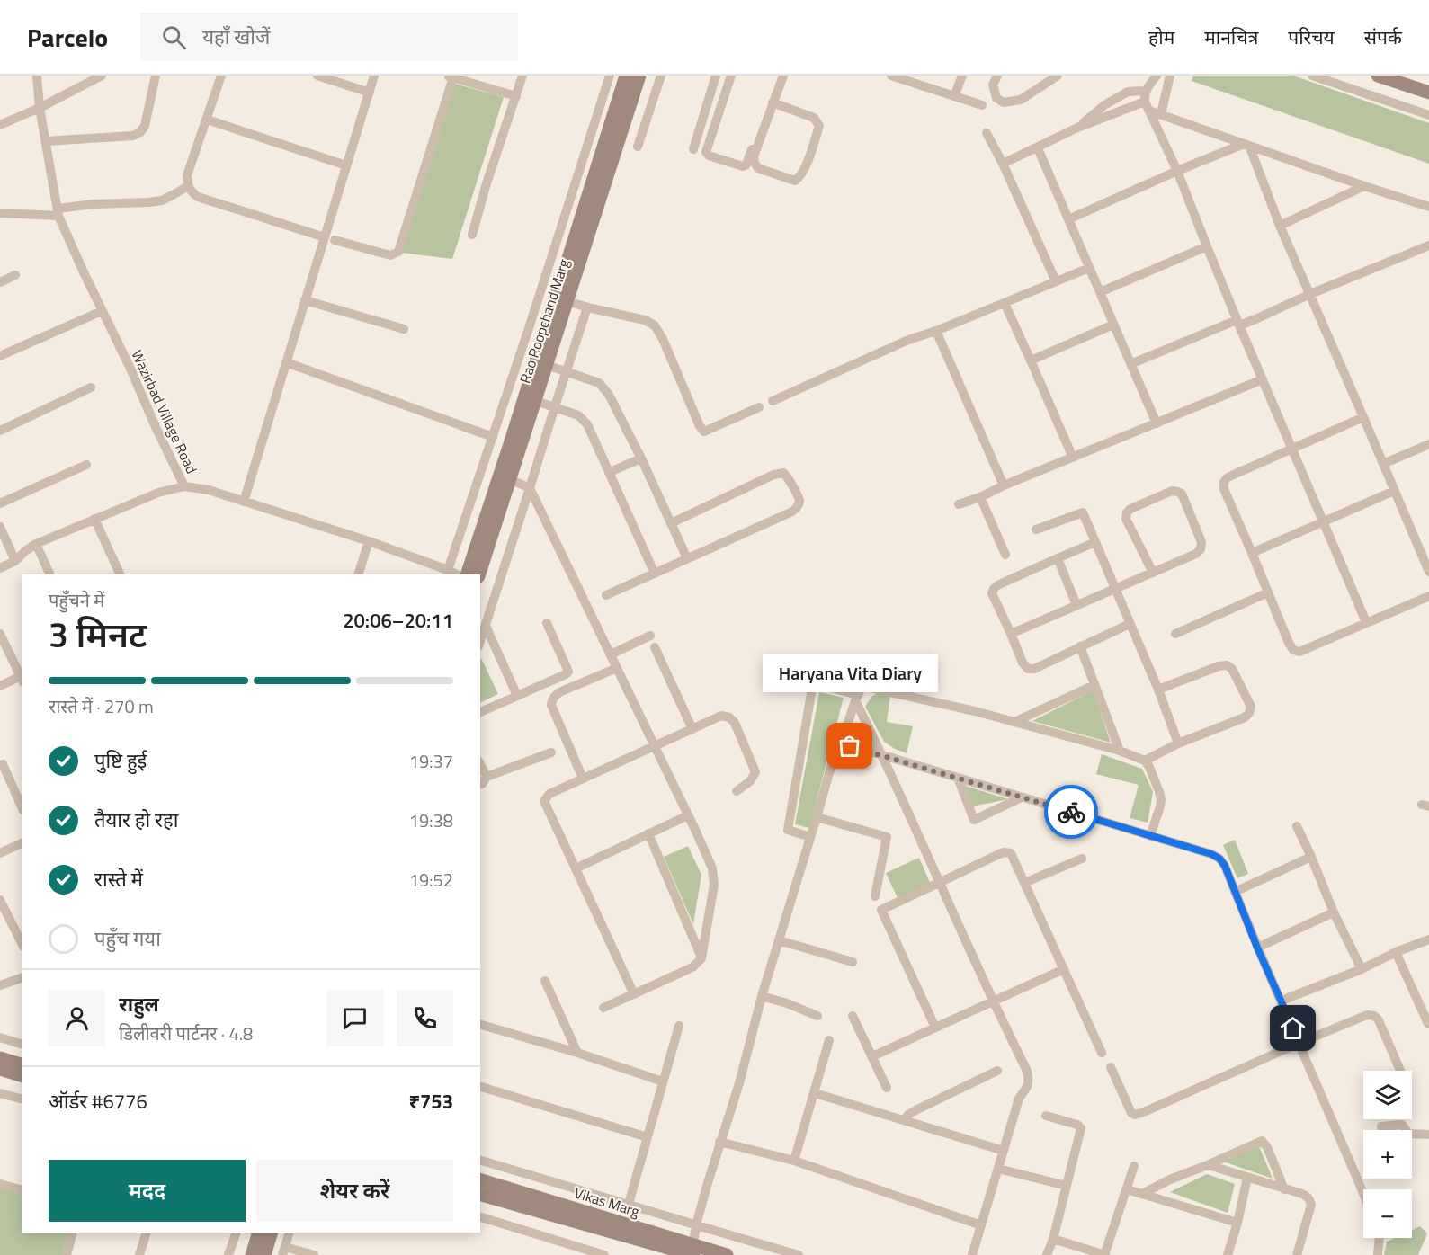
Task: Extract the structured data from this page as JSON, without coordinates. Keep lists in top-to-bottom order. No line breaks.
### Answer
{"streets":{"main road":["Rao Roopchand Marg","Vikas Marg"],"street":["Wazirbad Village Road"]},"places":["Haryana Vita Diary"],"page":{"header":"Parcelo","search":"यहाँ खोजें","nav":["होम","मानचित्र","परिचय","संपर्क"],"heading":["3 मिनट","पहुँचने में","20:06–20:11"],"panel":["राहुल","डिलीवरी पार्टनर · 4.8","ऑर्डर #6776","₹753"],"bubble":"Haryana Vita Diary","bar":"रास्ते में · 270 m","list":[["पुष्टि हुई","19:37"],["तैयार हो रहा","19:38"],["रास्ते में","19:52"],"पहुँच गया"],"map_buttons":["+","−"],"buttons":["मदद","शेयर करें"]}}
